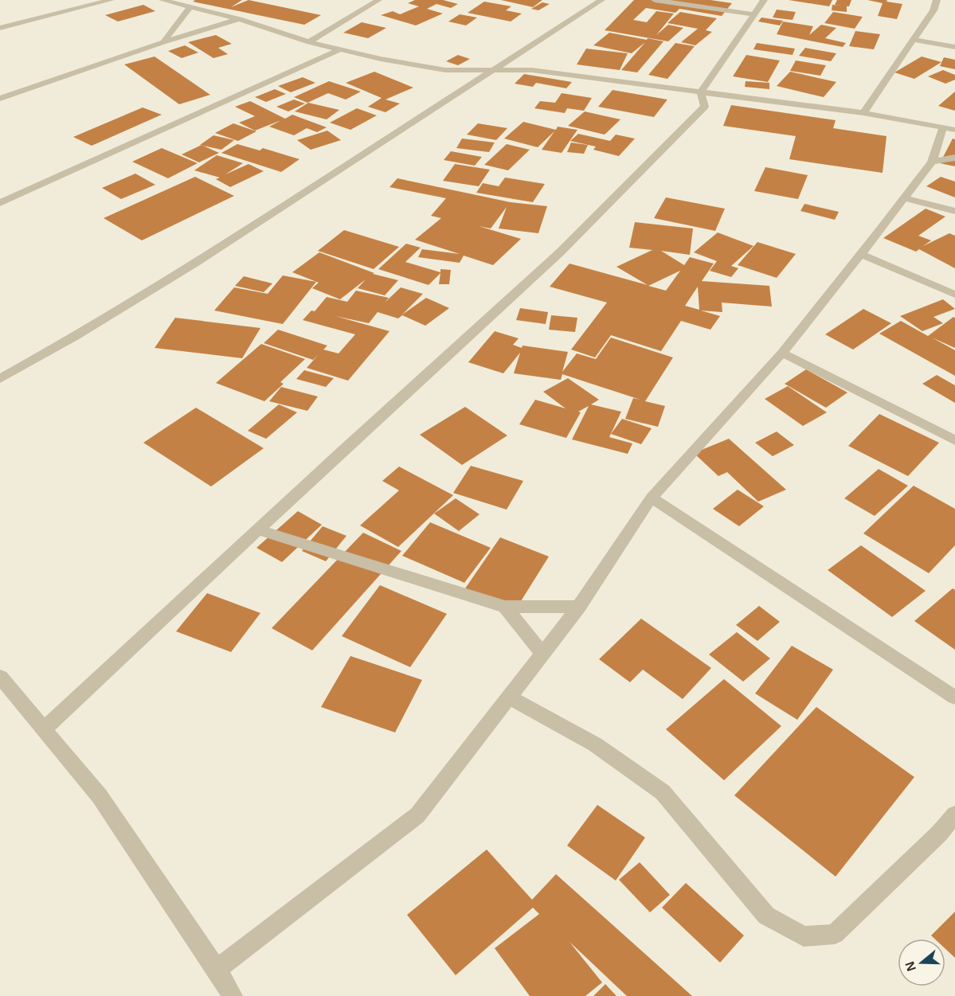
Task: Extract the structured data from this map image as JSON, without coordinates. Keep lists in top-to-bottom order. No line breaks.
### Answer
{"north":"left"}
